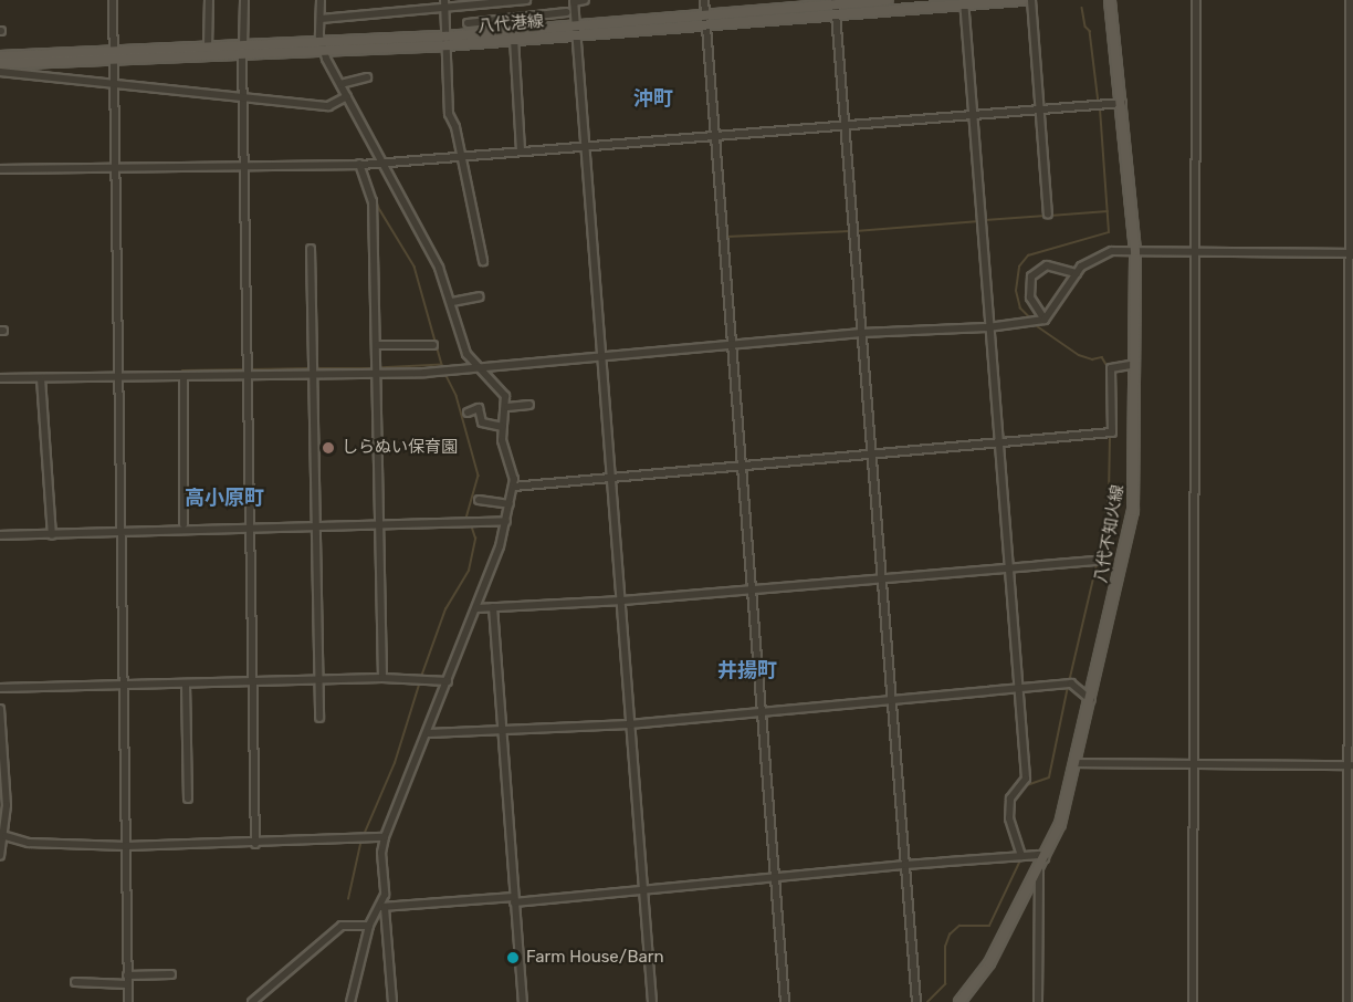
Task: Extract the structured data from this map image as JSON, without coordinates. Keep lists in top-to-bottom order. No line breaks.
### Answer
{"streets":{"main road":["八代港線","八代不知火線"]},"districts":["沖町","高小原町","井揚町"],"places":["しらぬい保育園","Farm House/Barn"]}
